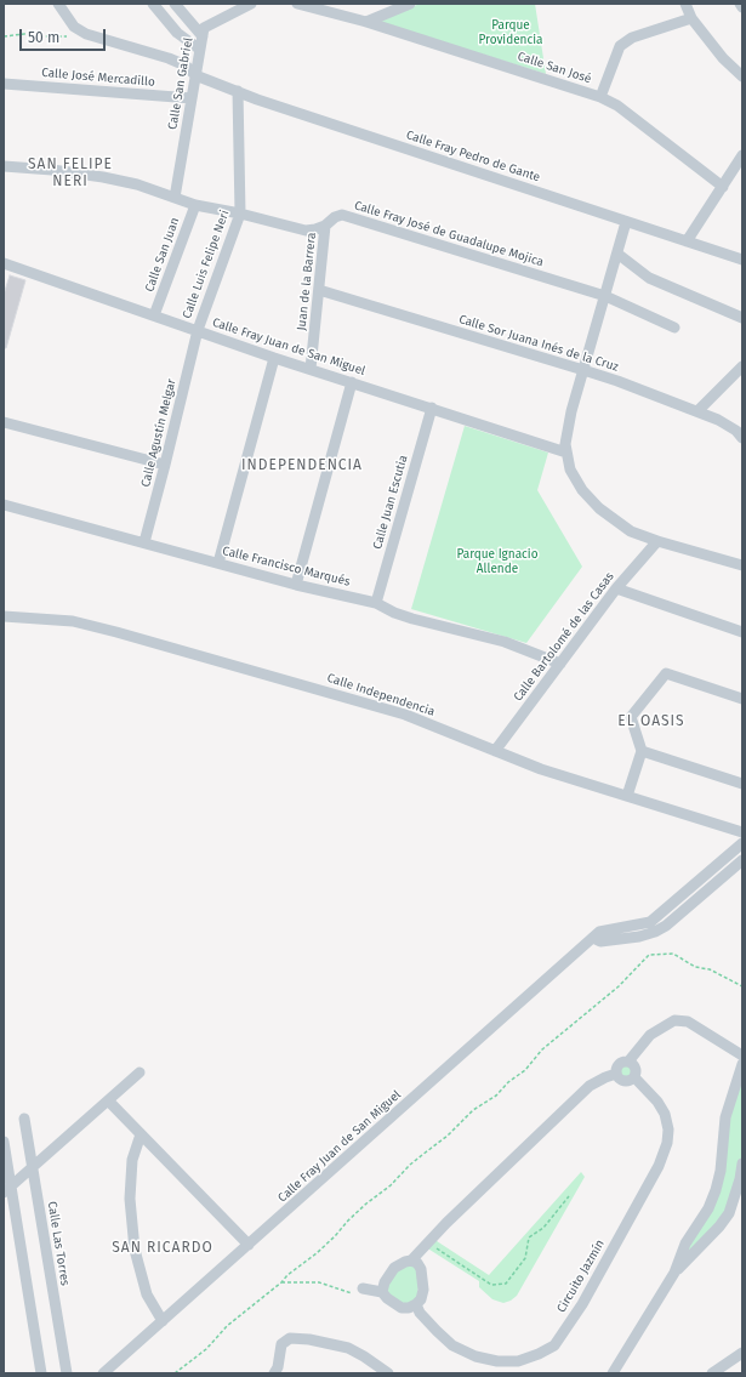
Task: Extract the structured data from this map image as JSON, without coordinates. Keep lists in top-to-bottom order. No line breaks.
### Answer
{"streets":{"street":["Calle San José","Calle José Mercadillo","Calle San Gabriel","Calle Fray Pedro de Gante","Calle Fray José de Guadalupe Mojica","Calle San Juan","Calle Luis Felipe Neri","Juan de la Barrera","Calle Sor Juana Inés de la Cruz","Calle Fray Juan de San Miguel","Calle Agustín Melgar","Calle Juan Escutia","Calle Francisco Marqués","Calle Bartolomé de las Casas","Calle Independencia","Calle Las Torres","Circuito Jazmín"]},"crossings":[["Calle José Mercadillo","Calle San Gabriel"],["Calle San Gabriel","Calle Fray Pedro de Gante"],["Calle San Gabriel","Calle Fray José de Guadalupe Mojica"],["Calle Fray Pedro de Gante","Calle Luis Felipe Neri"],["Calle Fray José de Guadalupe Mojica","Calle San Juan"],["Calle Fray José de Guadalupe Mojica","Calle Luis Felipe Neri"],["Calle Fray José de Guadalupe Mojica","Juan de la Barrera"],["Calle San Juan","Calle Fray Juan de San Miguel"],["Calle Luis Felipe Neri","Calle Fray Juan de San Miguel"],["Calle Luis Felipe Neri","Calle Agustín Melgar"],["Juan de la Barrera","Calle Sor Juana Inés de la Cruz"],["Juan de la Barrera","Calle Fray Juan de San Miguel"],["Calle Fray Juan de San Miguel","Calle Agustín Melgar"],["Calle Fray Juan de San Miguel","Calle Juan Escutia"],["Calle Agustín Melgar","Calle Francisco Marqués"],["Calle Juan Escutia","Calle Francisco Marqués"],["Calle Francisco Marqués","Calle Bartolomé de las Casas"],["Calle Bartolomé de las Casas","Calle Independencia"]],"districts":["SAN FELIPE NERI","INDEPENDENCIA","EL OASIS","SAN RICARDO"],"parks":["Parque Providencia","Parque Ignacio Allende"],"scale_bar":"50 m"}
